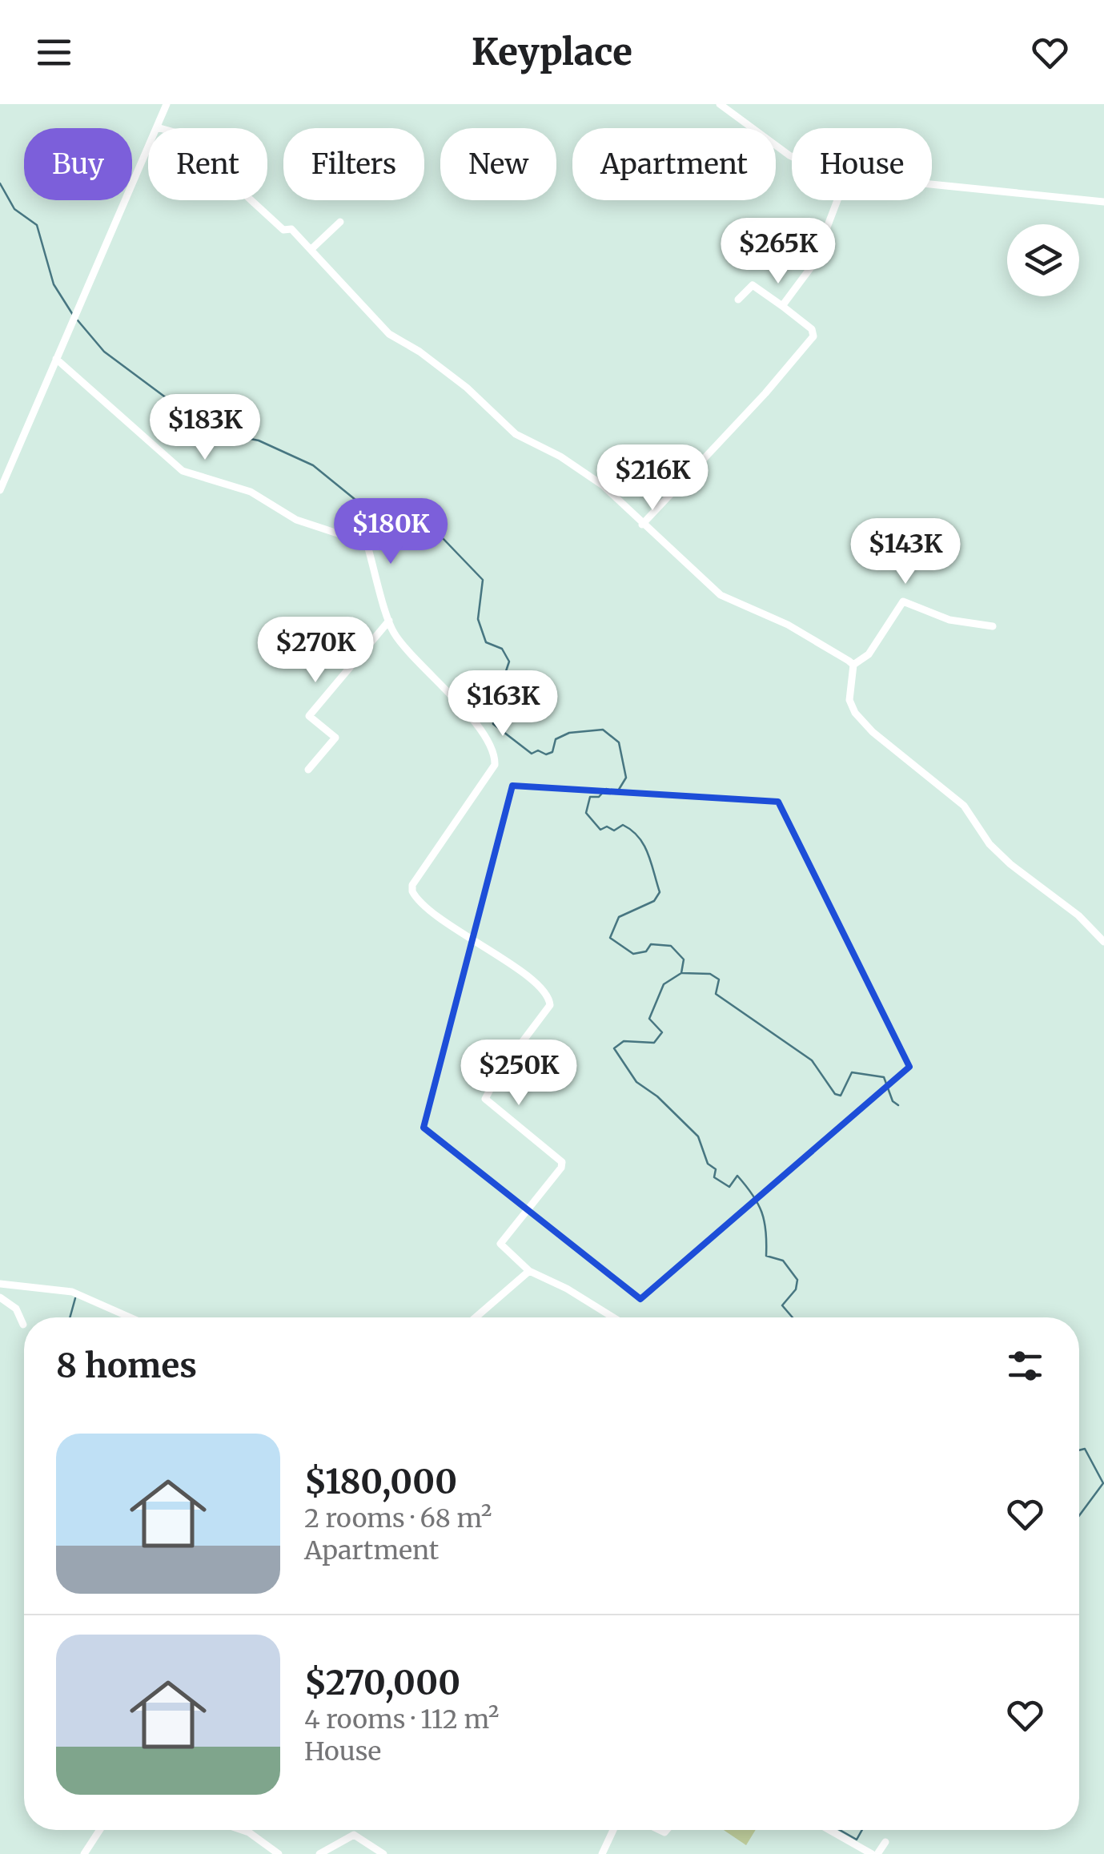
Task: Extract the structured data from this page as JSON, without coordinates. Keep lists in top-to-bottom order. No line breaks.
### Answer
{"page":{"header":"Keyplace","chip":["Buy","Rent","Filters","New","Apartment","House"],"price":["$265K","$183K","$216K","$180K","$143K","$270K","$163K","$250K"],"heading":"8 homes","list":[{"name":"$180,000","note":"2 rooms · 68 m² · Apartment"},{"name":"$270,000","note":"4 rooms · 112 m² · House"}]}}
